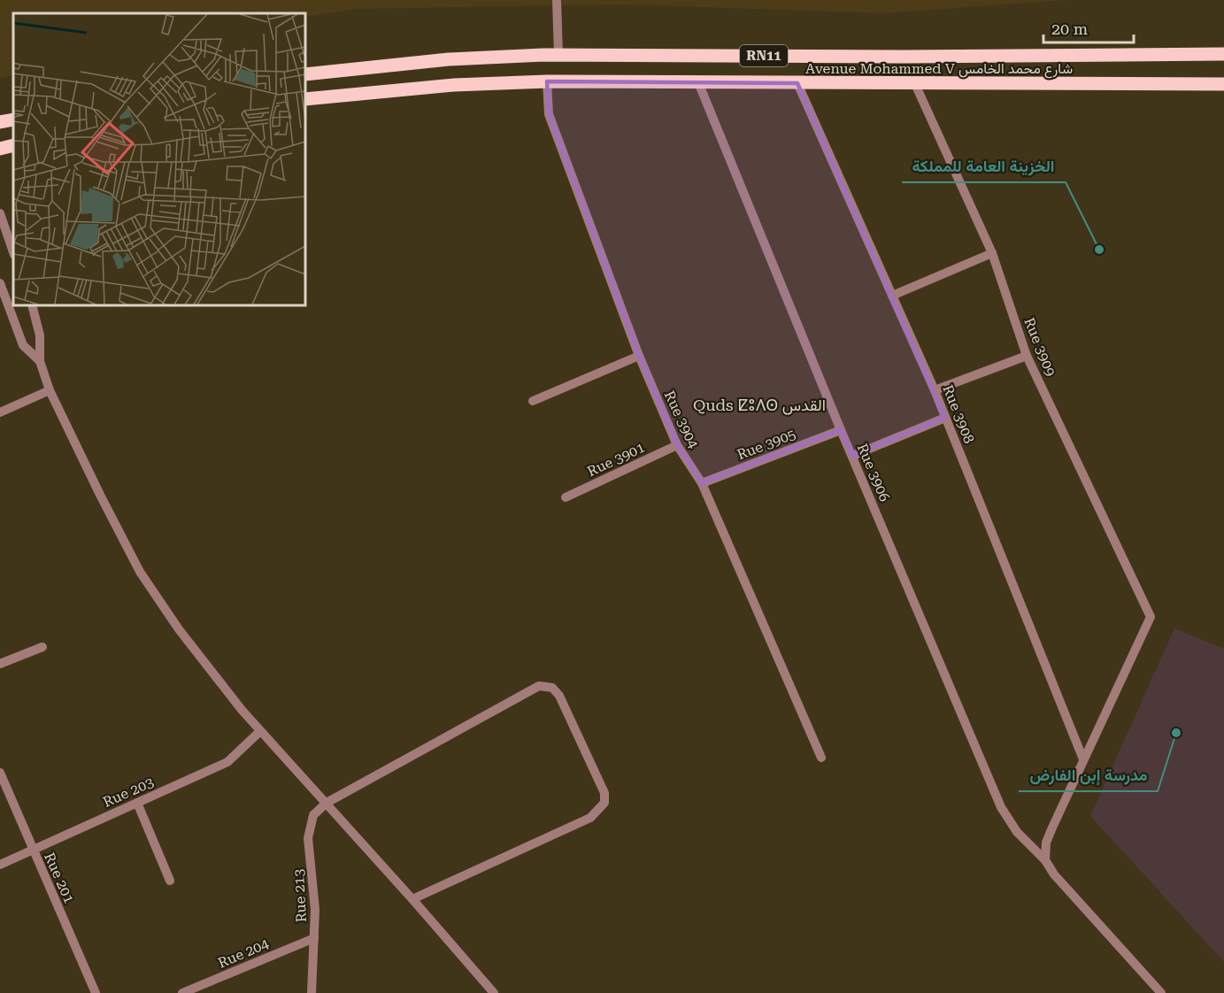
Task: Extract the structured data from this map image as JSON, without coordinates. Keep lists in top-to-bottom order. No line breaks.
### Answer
{"streets":{"main road":["RN11","Avenue Mohammed V شارع محمد الخامس"],"street":["Rue 3909","Rue 3908","Rue 3904","Rue 3905","Rue 3901","Rue 3906","Rue 203","Rue 201","Rue 213","Rue 204"]},"crossings":[["Avenue Mohammed V شارع محمد الخامس","Rue 3909"],["Avenue Mohammed V شارع محمد الخامس","Rue 3908"],["Avenue Mohammed V شارع محمد الخامس","Rue 3904"],["Avenue Mohammed V شارع محمد الخامس","Rue 3906"],["Rue 3909","Rue 3908"],["Rue 3904","Rue 3905"],["Rue 3904","Rue 3901"],["Rue 3905","Rue 3906"],["Rue 203","Rue 201"],["Rue 213","Rue 204"]],"districts":["Quds ⵇⵓⴷⵙ القدس"],"places":["الخزينة العامة للمملكة","مدرسة إبن الفارض"],"scale_bar":"20 m"}
